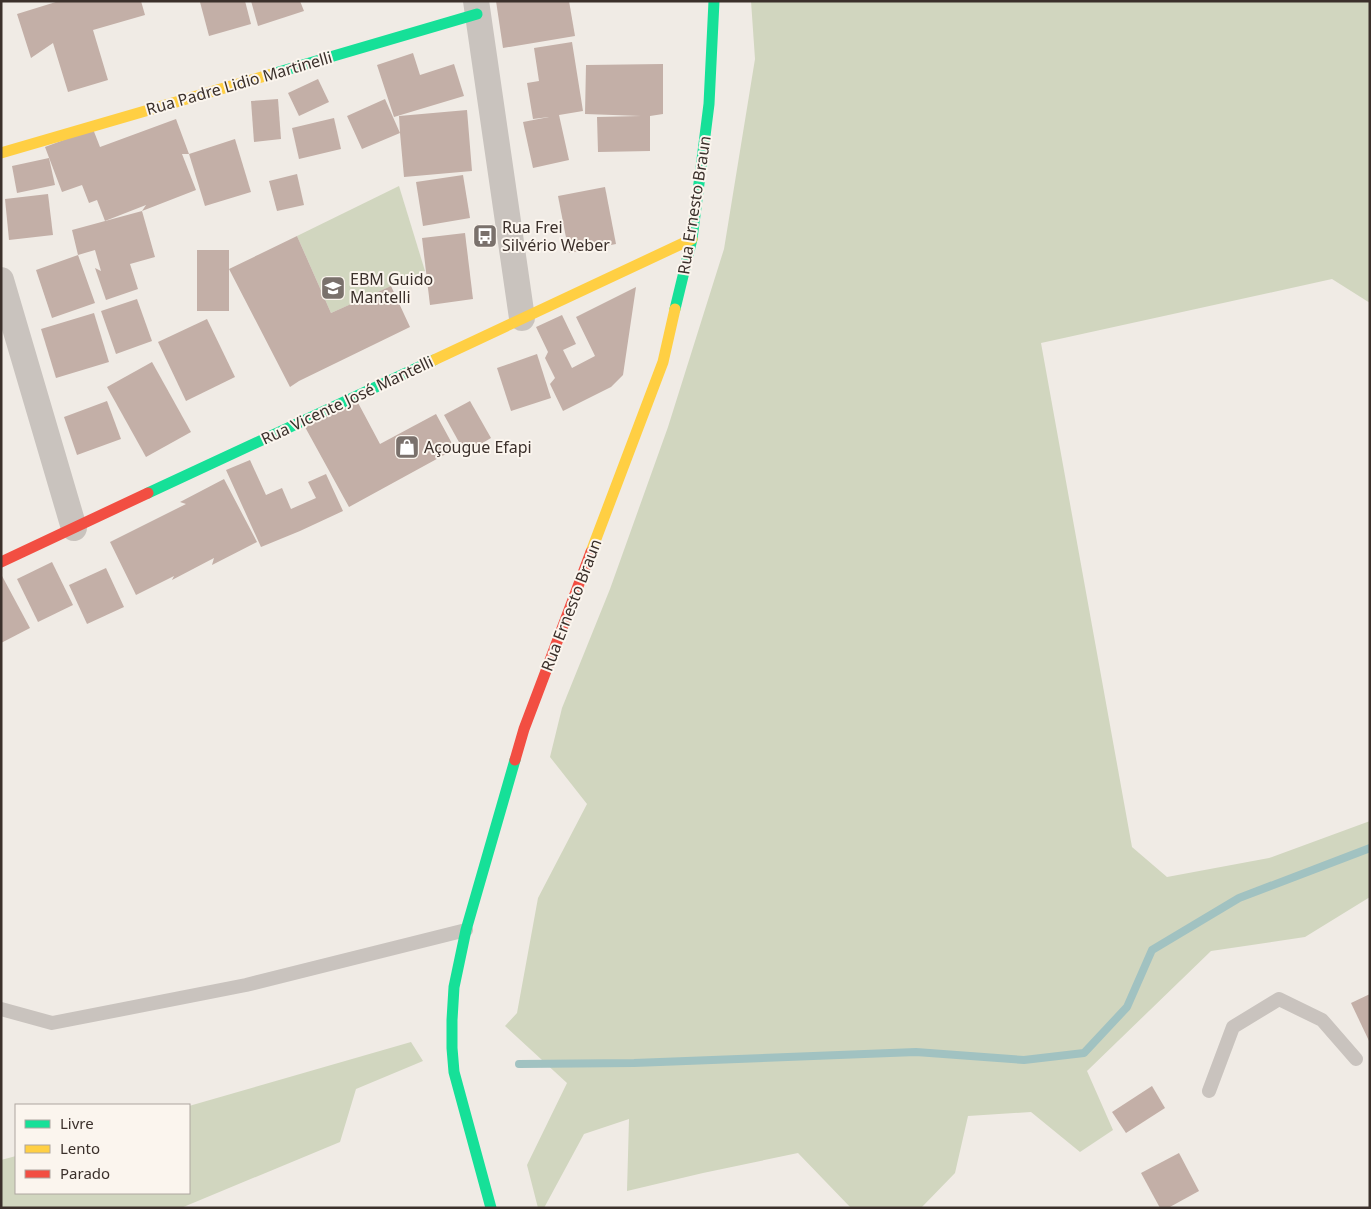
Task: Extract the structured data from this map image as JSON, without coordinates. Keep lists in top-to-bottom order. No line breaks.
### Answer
{"streets":{"street":["Rua Padre Lidio Martinelli","Rua Ernesto Braun","Rua Vicente José Mantelli"]},"crossings":[["Rua Ernesto Braun","Rua Vicente José Mantelli"]],"places":{"bus stop":["Rua Frei Silvério Weber"],"school or university":["EBM Guido Mantelli"],"shop":["Açougue Efapi"]},"legend":["Livre","Lento","Parado"]}
